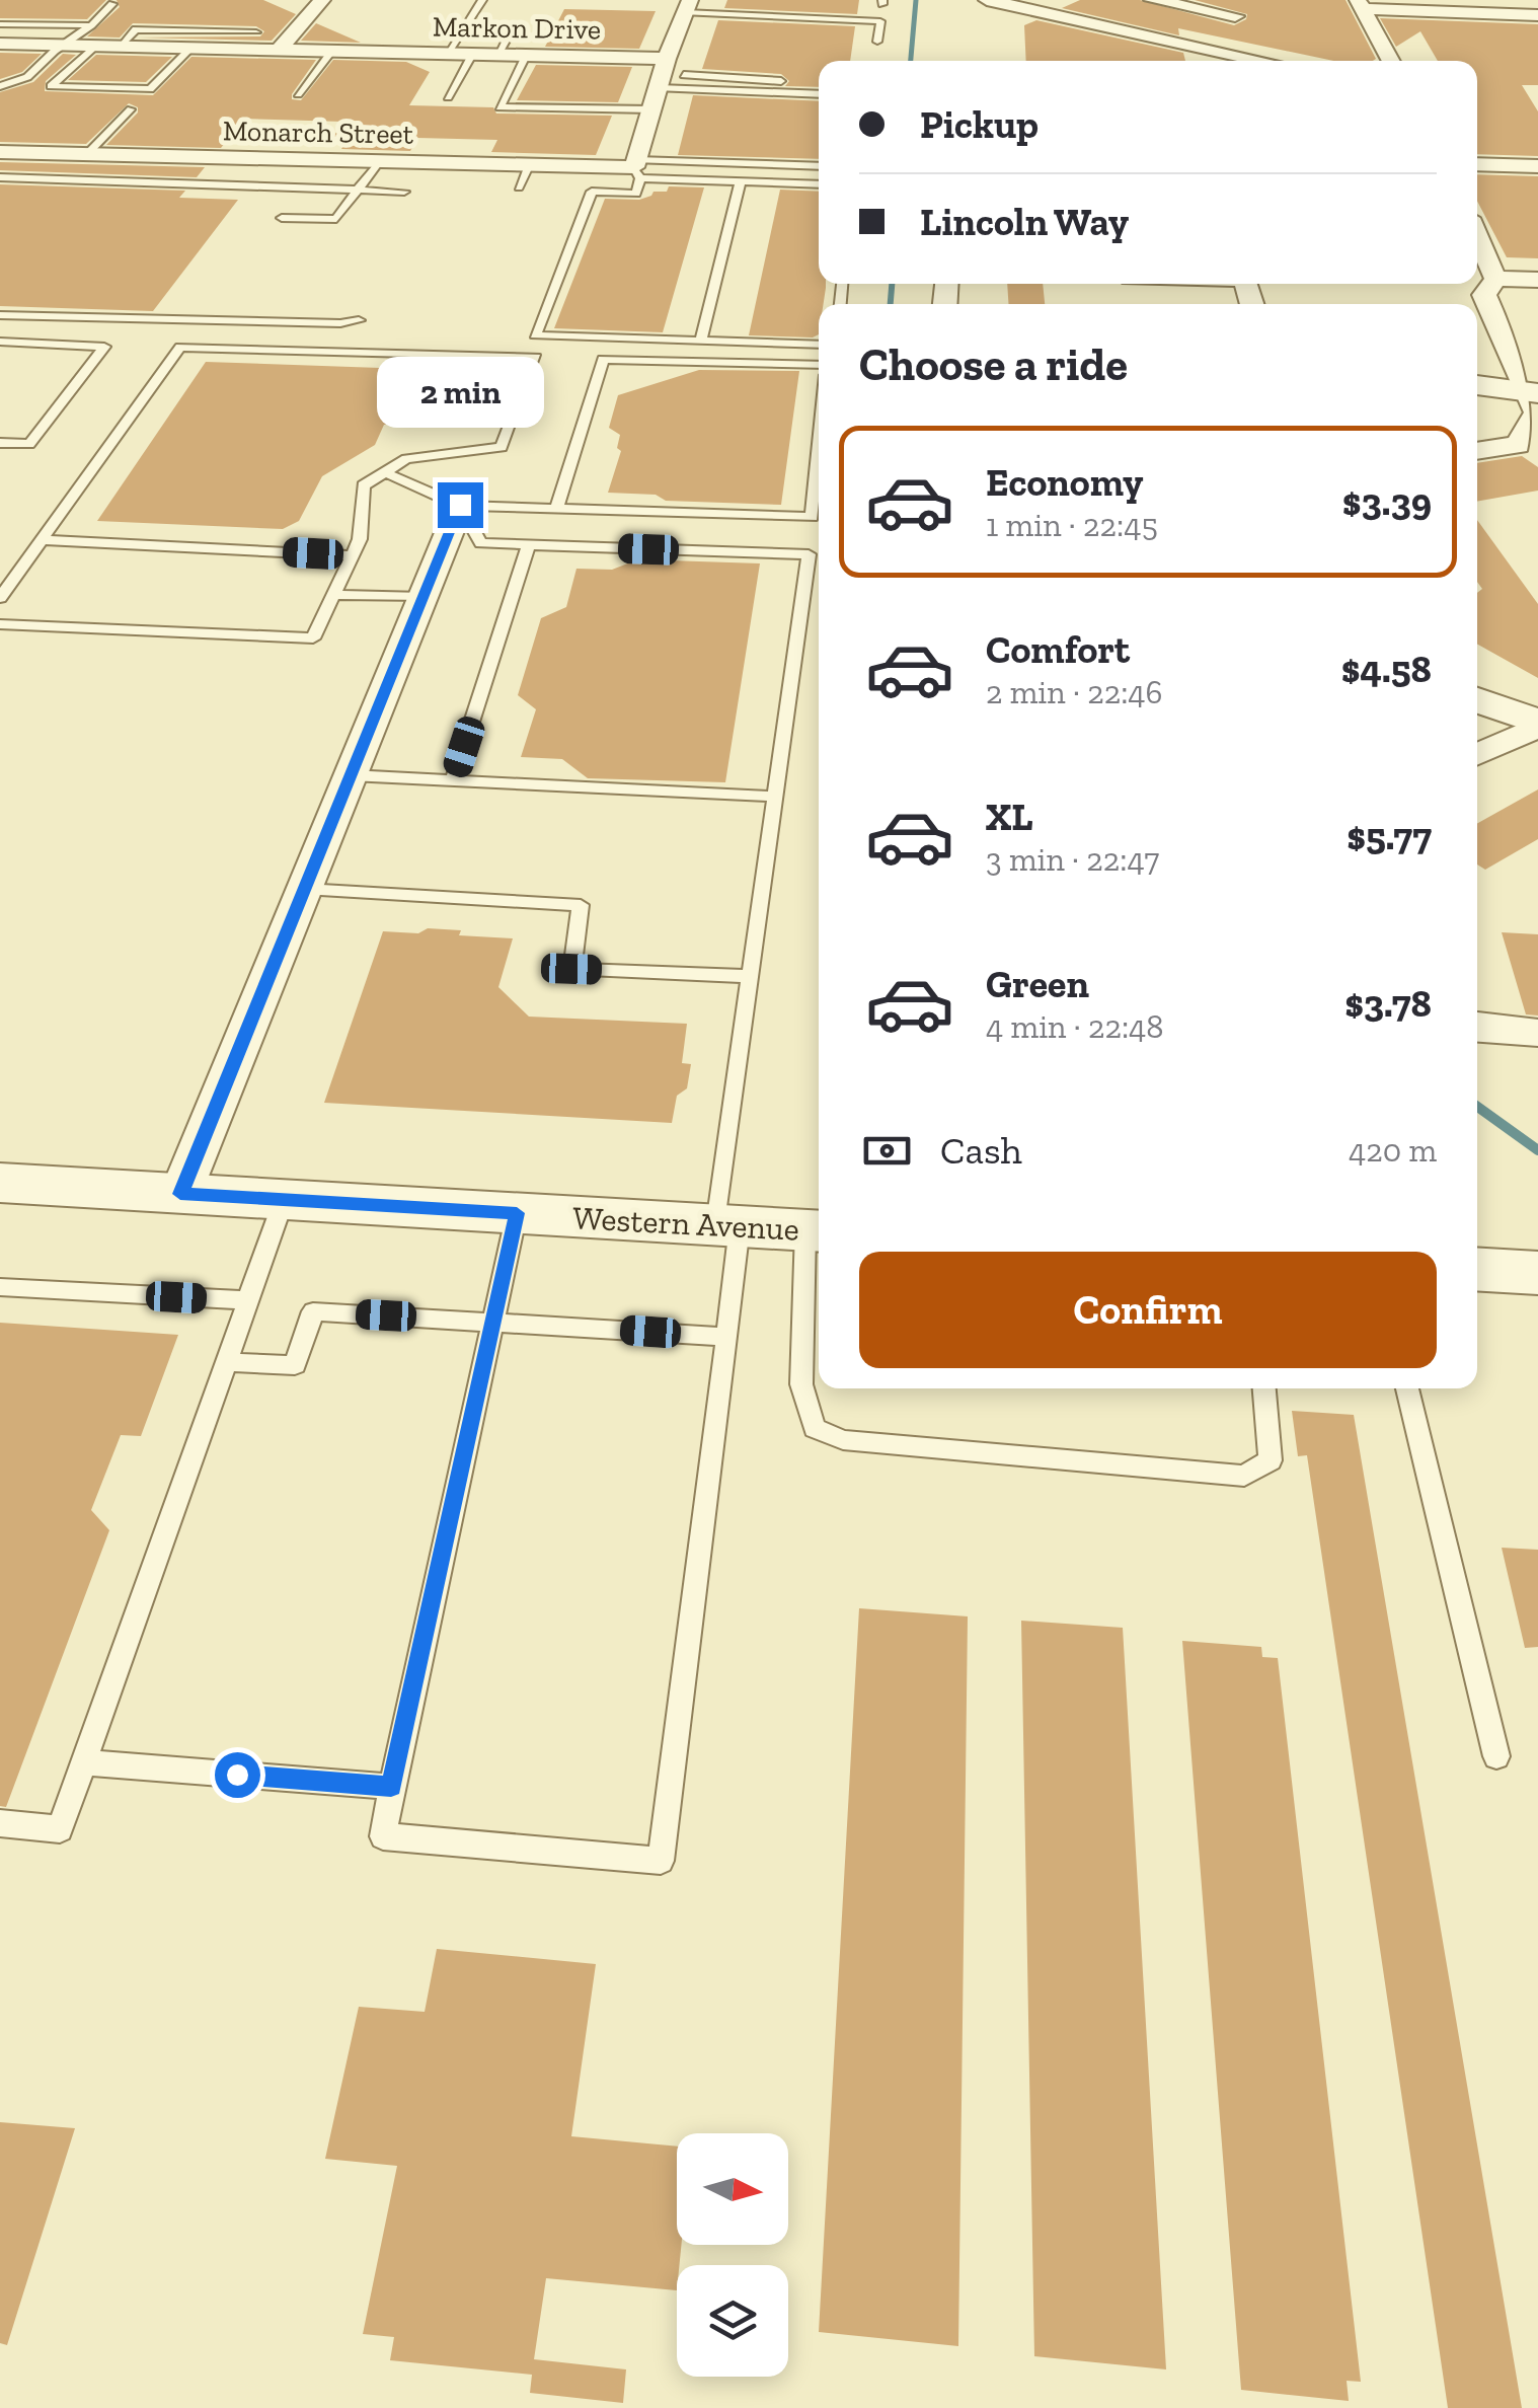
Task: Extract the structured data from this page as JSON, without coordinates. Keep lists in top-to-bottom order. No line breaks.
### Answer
{"streets":{"street":["Markon Drive","Monarch Street","Western Avenue"]},"north":"right","page":{"banner":["Pickup","Lincoln Way"],"heading":"Choose a ride","bubble":"2 min","list":[{"name":"Economy","note":"1 min · 22:45","value":"$3.39"},{"name":"Comfort","note":"2 min · 22:46","value":"$4.58"},{"name":"XL","note":"3 min · 22:47","value":"$5.77"},{"name":"Green","note":"4 min · 22:48","value":"$3.78"}],"pay":["Cash","420 m"],"buttons":"Confirm"}}
